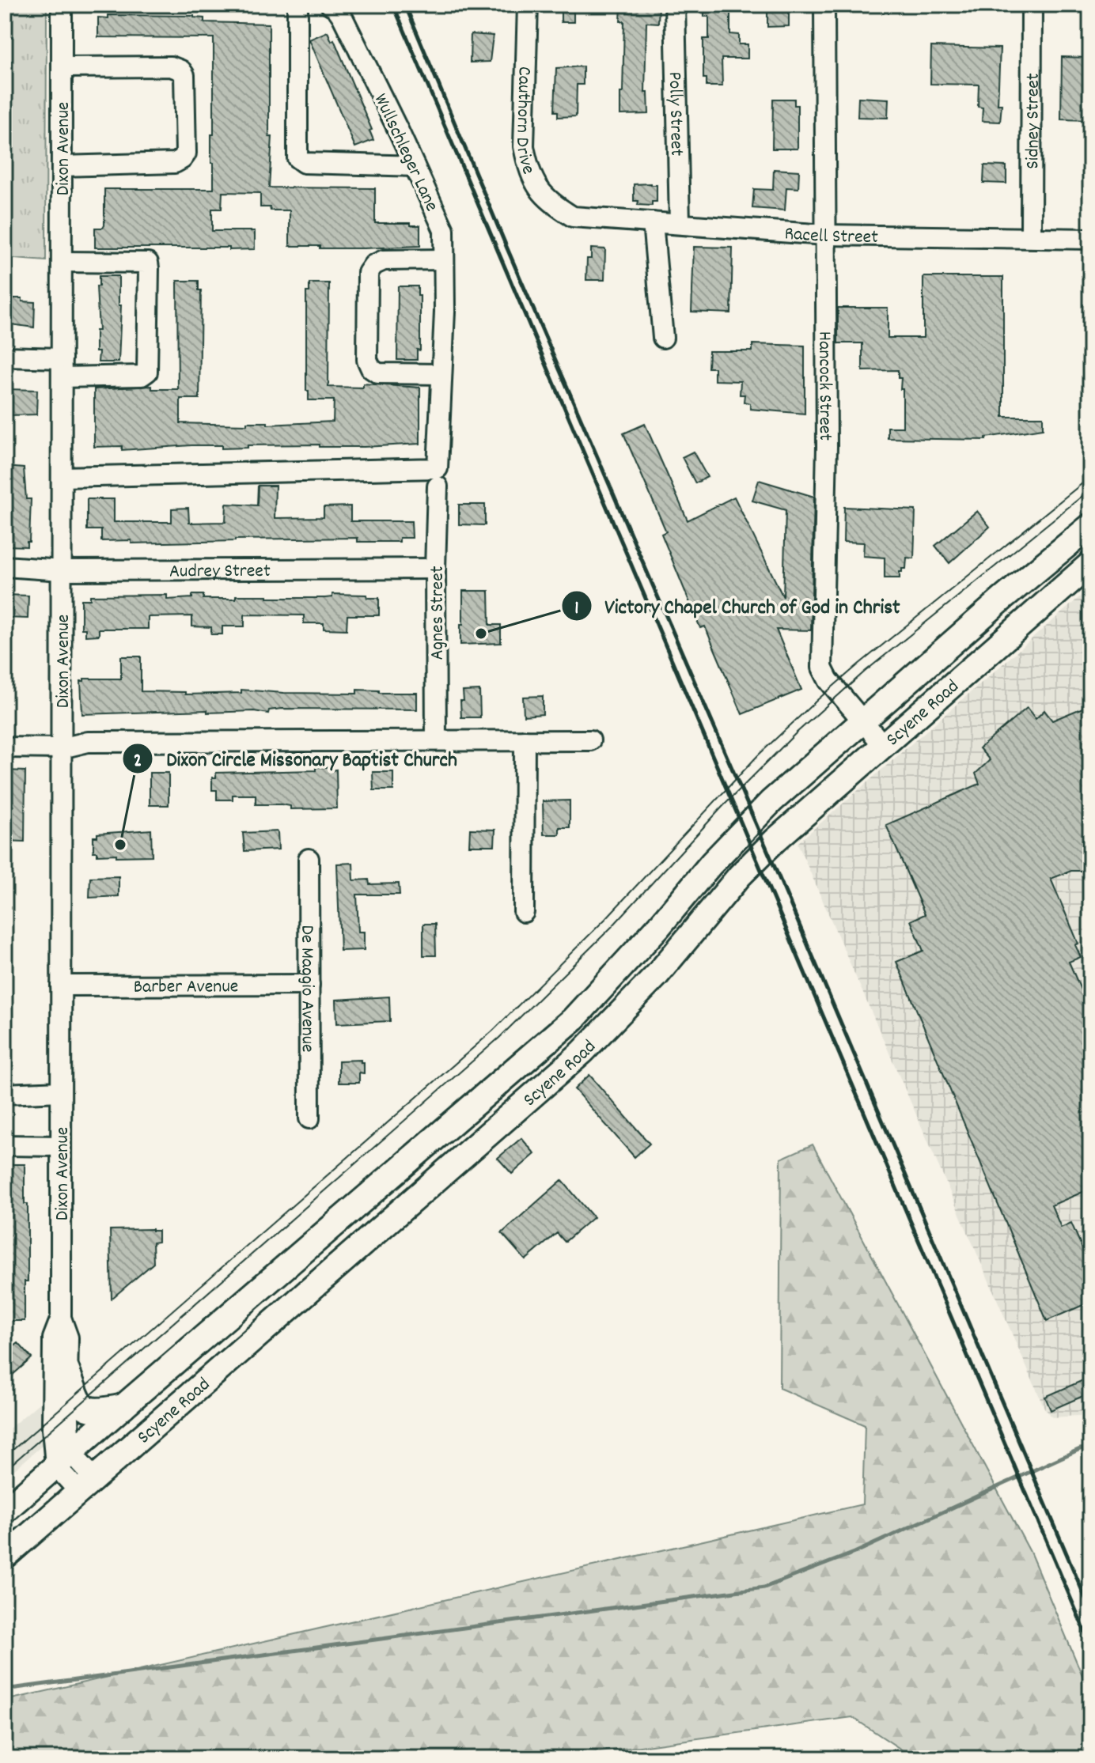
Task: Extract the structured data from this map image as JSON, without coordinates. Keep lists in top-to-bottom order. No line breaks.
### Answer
{"streets":{"main road":["Scyene Road"],"street":["Polly Street","Cauthorn Drive","Sidney Street","Dixon Avenue","Wullschleger Lane","Racell Street","Hancock Street","Audrey Street","Agnes Street","Barber Avenue","De Maggio Avenue"]},"crossings":[["Polly Street","Racell Street"],["Cauthorn Drive","Racell Street"],["Sidney Street","Racell Street"],["Dixon Avenue","Audrey Street"],["Dixon Avenue","Scyene Road"],["Dixon Avenue","Barber Avenue"],["Wullschleger Lane","Agnes Street"],["Racell Street","Hancock Street"],["Hancock Street","Scyene Road"],["Audrey Street","Agnes Street"],["Barber Avenue","De Maggio Avenue"]],"places":["Victory Chapel Church of God in Christ","Dixon Circle Missonary Baptist Church"]}
